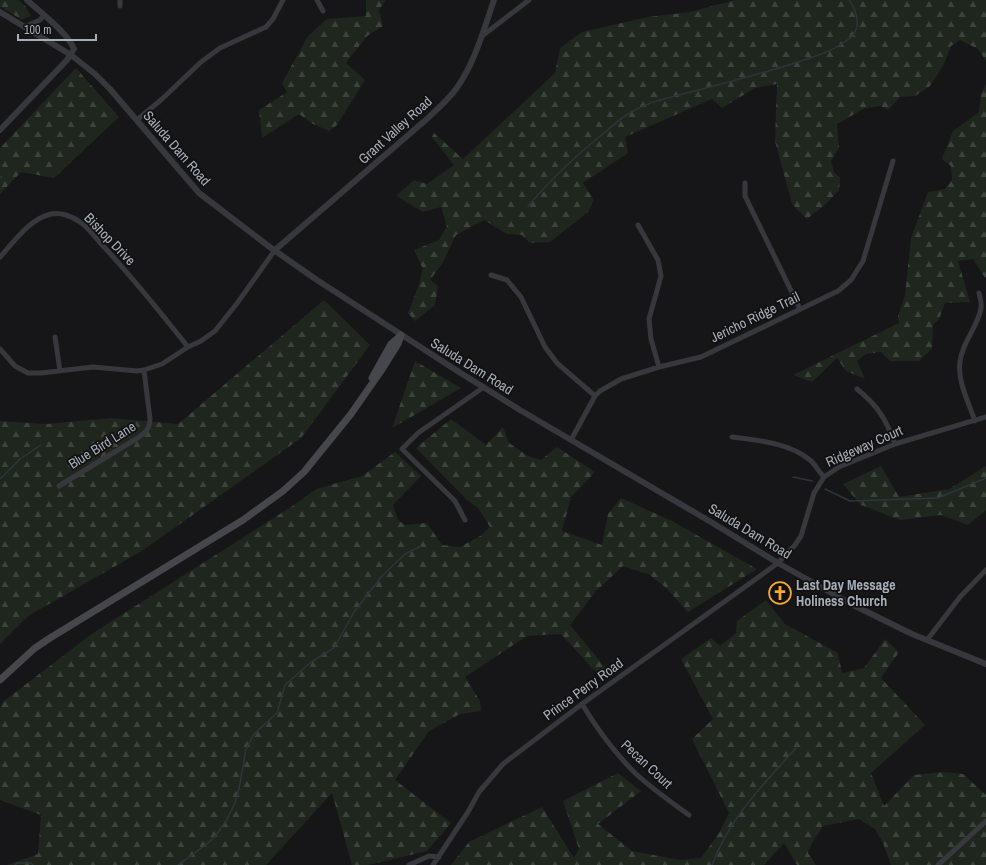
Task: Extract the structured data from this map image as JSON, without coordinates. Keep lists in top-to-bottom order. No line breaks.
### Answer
{"streets":{"street":["Grant Valley Road","Saluda Dam Road","Bishop Drive","Jericho Ridge Trail","Blue Bird Lane","Ridgeway Court","Prince Perry Road","Pecan Court"]},"crossings":[["Grant Valley Road","Saluda Dam Road"],["Saluda Dam Road","Jericho Ridge Trail"],["Saluda Dam Road","Ridgeway Court"],["Saluda Dam Road","Prince Perry Road"],["Ridgeway Court","Prince Perry Road"],["Prince Perry Road","Pecan Court"]],"places":{"church":["Last Day Message Holiness Church"]},"scale_bar":"100 m"}
